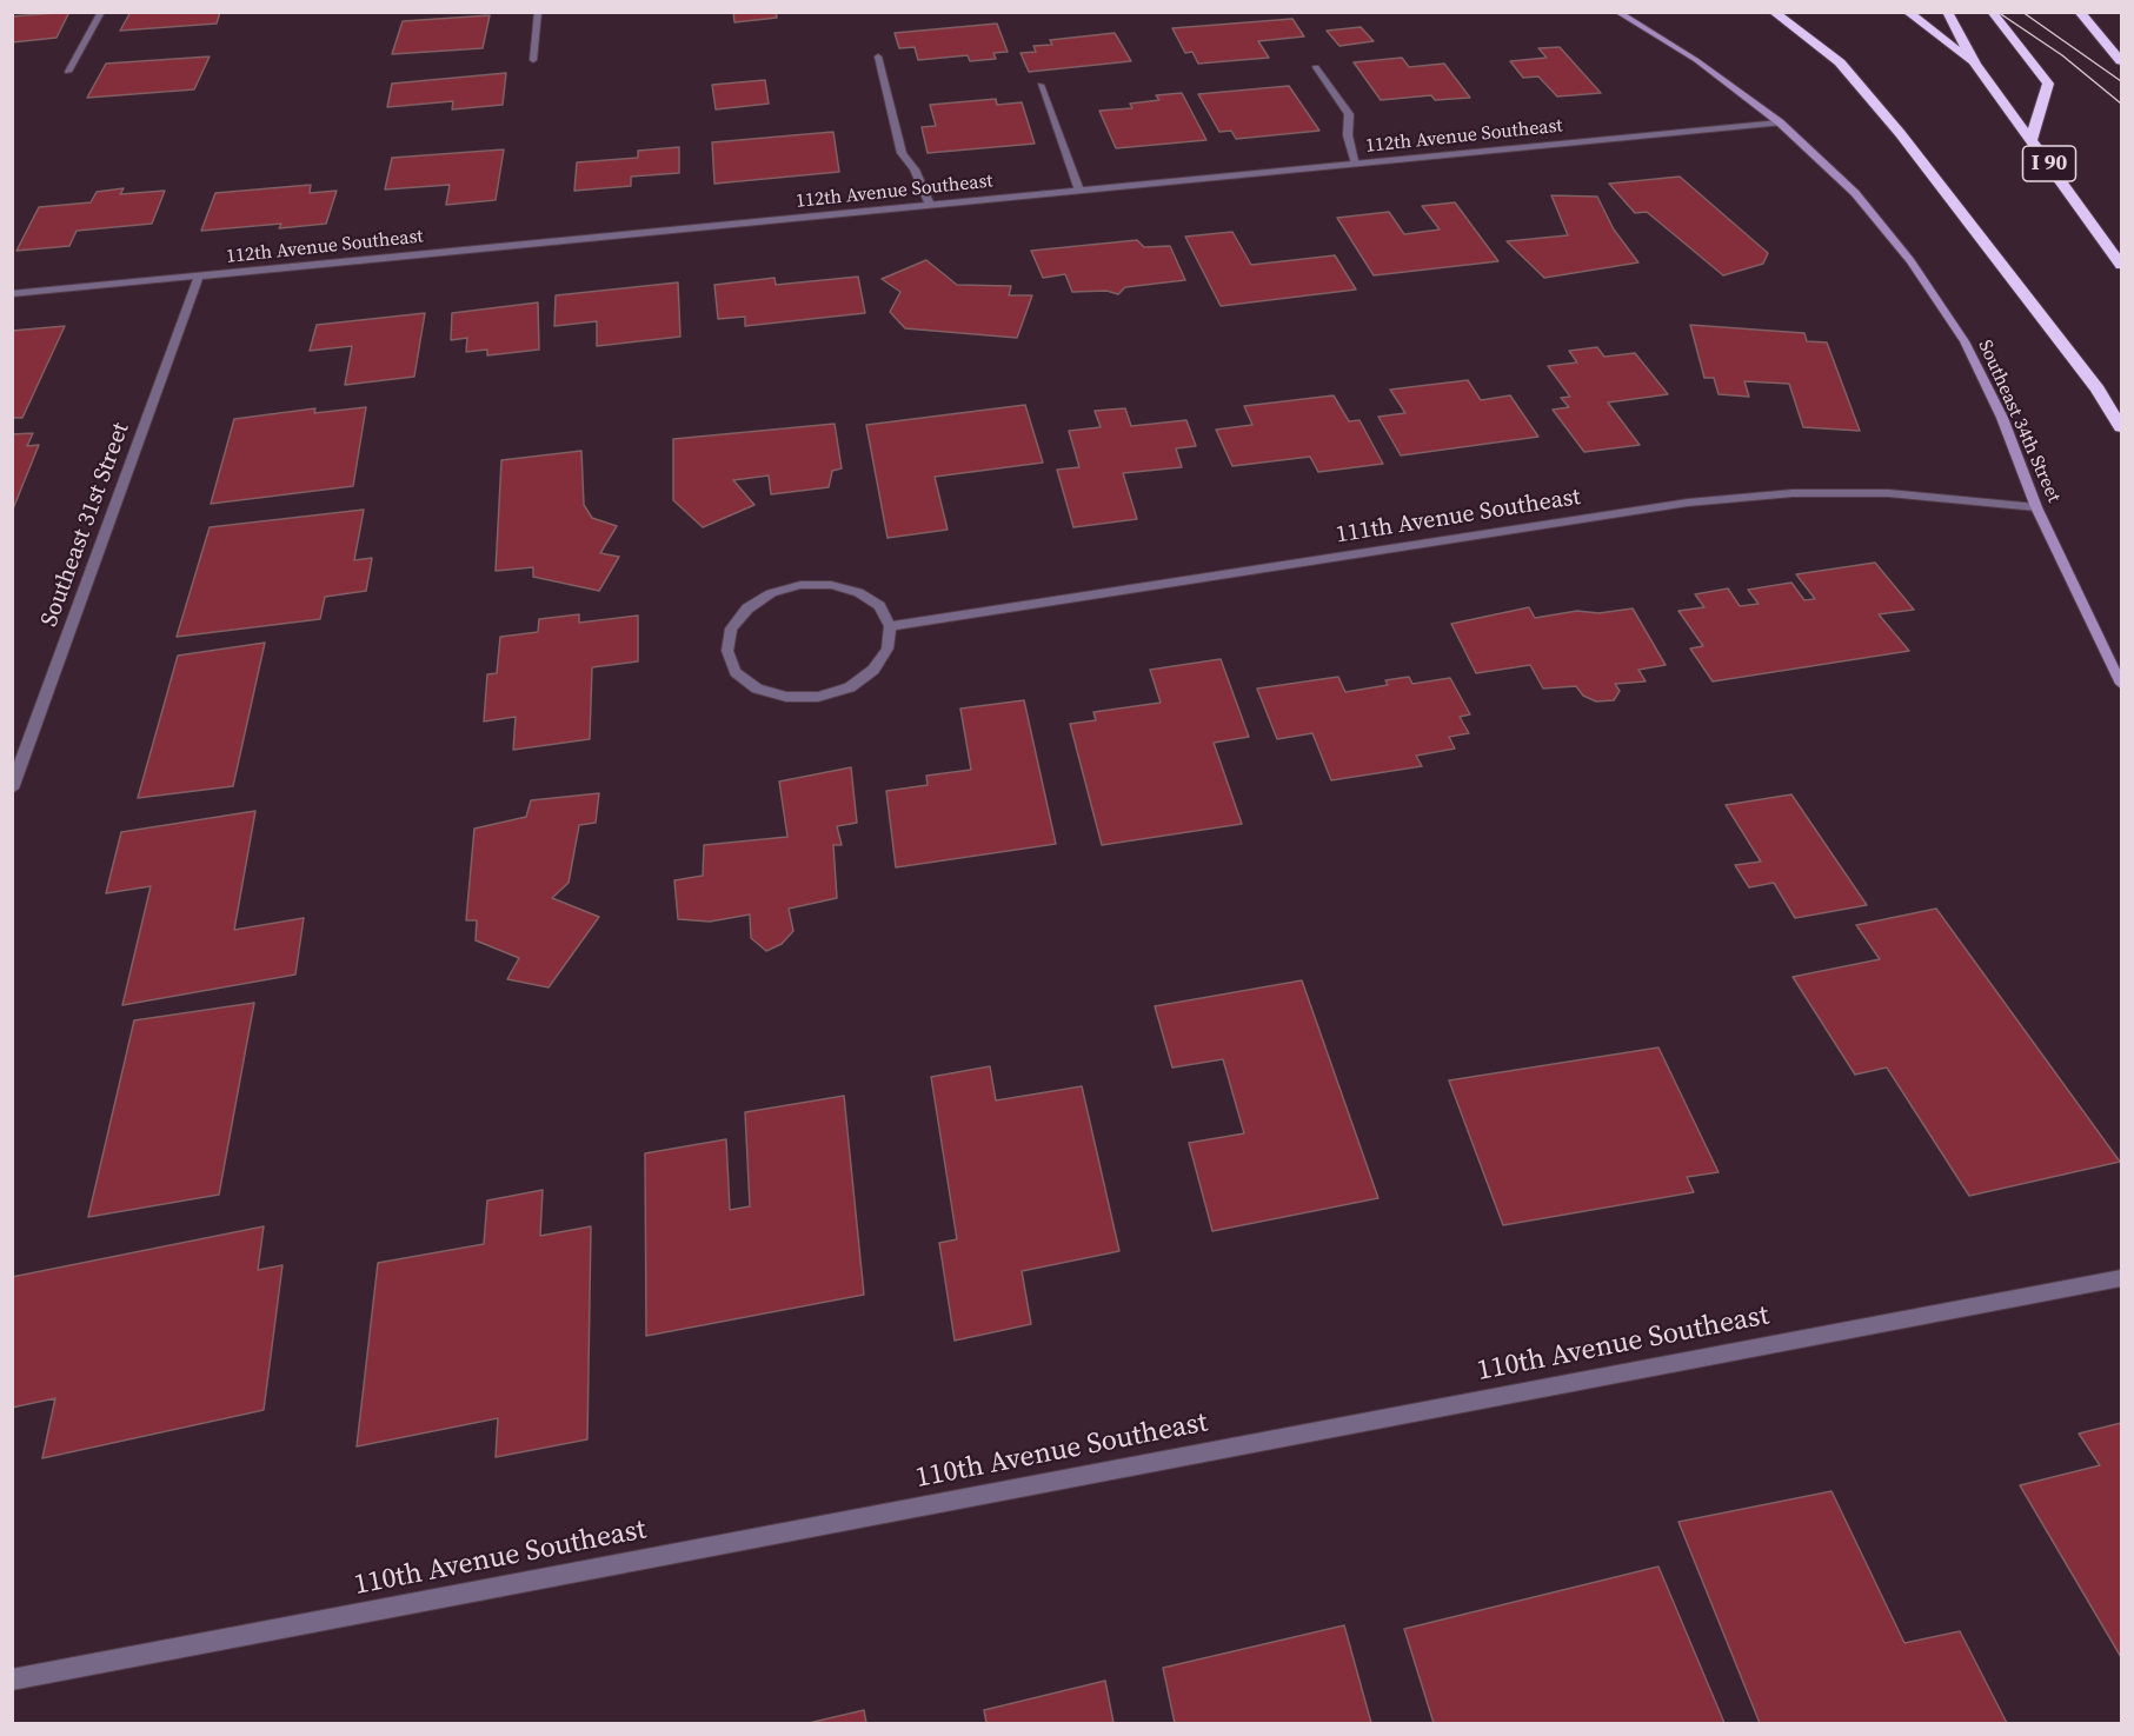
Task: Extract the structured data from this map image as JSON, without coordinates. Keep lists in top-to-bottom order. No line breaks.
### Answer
{"streets":{"highway":["I 90"],"street":["112th Avenue Southeast","Southeast 34th Street","111th Avenue Southeast","Southeast 31st Street","110th Avenue Southeast"]},"crossings":[["112th Avenue Southeast","Southeast 34th Street"],["112th Avenue Southeast","Southeast 31st Street"],["Southeast 34th Street","111th Avenue Southeast"]]}
